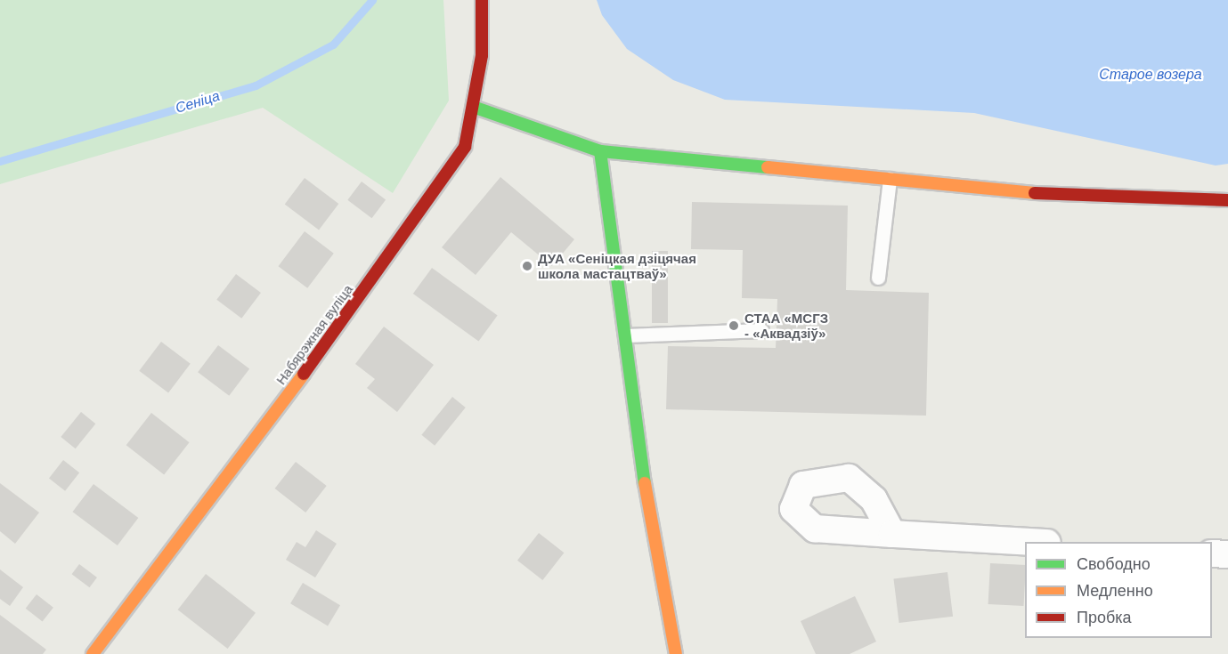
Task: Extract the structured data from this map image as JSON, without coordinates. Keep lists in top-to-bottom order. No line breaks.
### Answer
{"streets":{"street":["Набярэжная вуліца"]},"water":["Старое возера","Сеніца"],"places":["ДУА «Сеніцкая дзіцячая школа мастацтваў»","СТАА «МСГЗ - «Аквадзіў»"],"legend":["Свободно","Медленно","Пробка"]}
